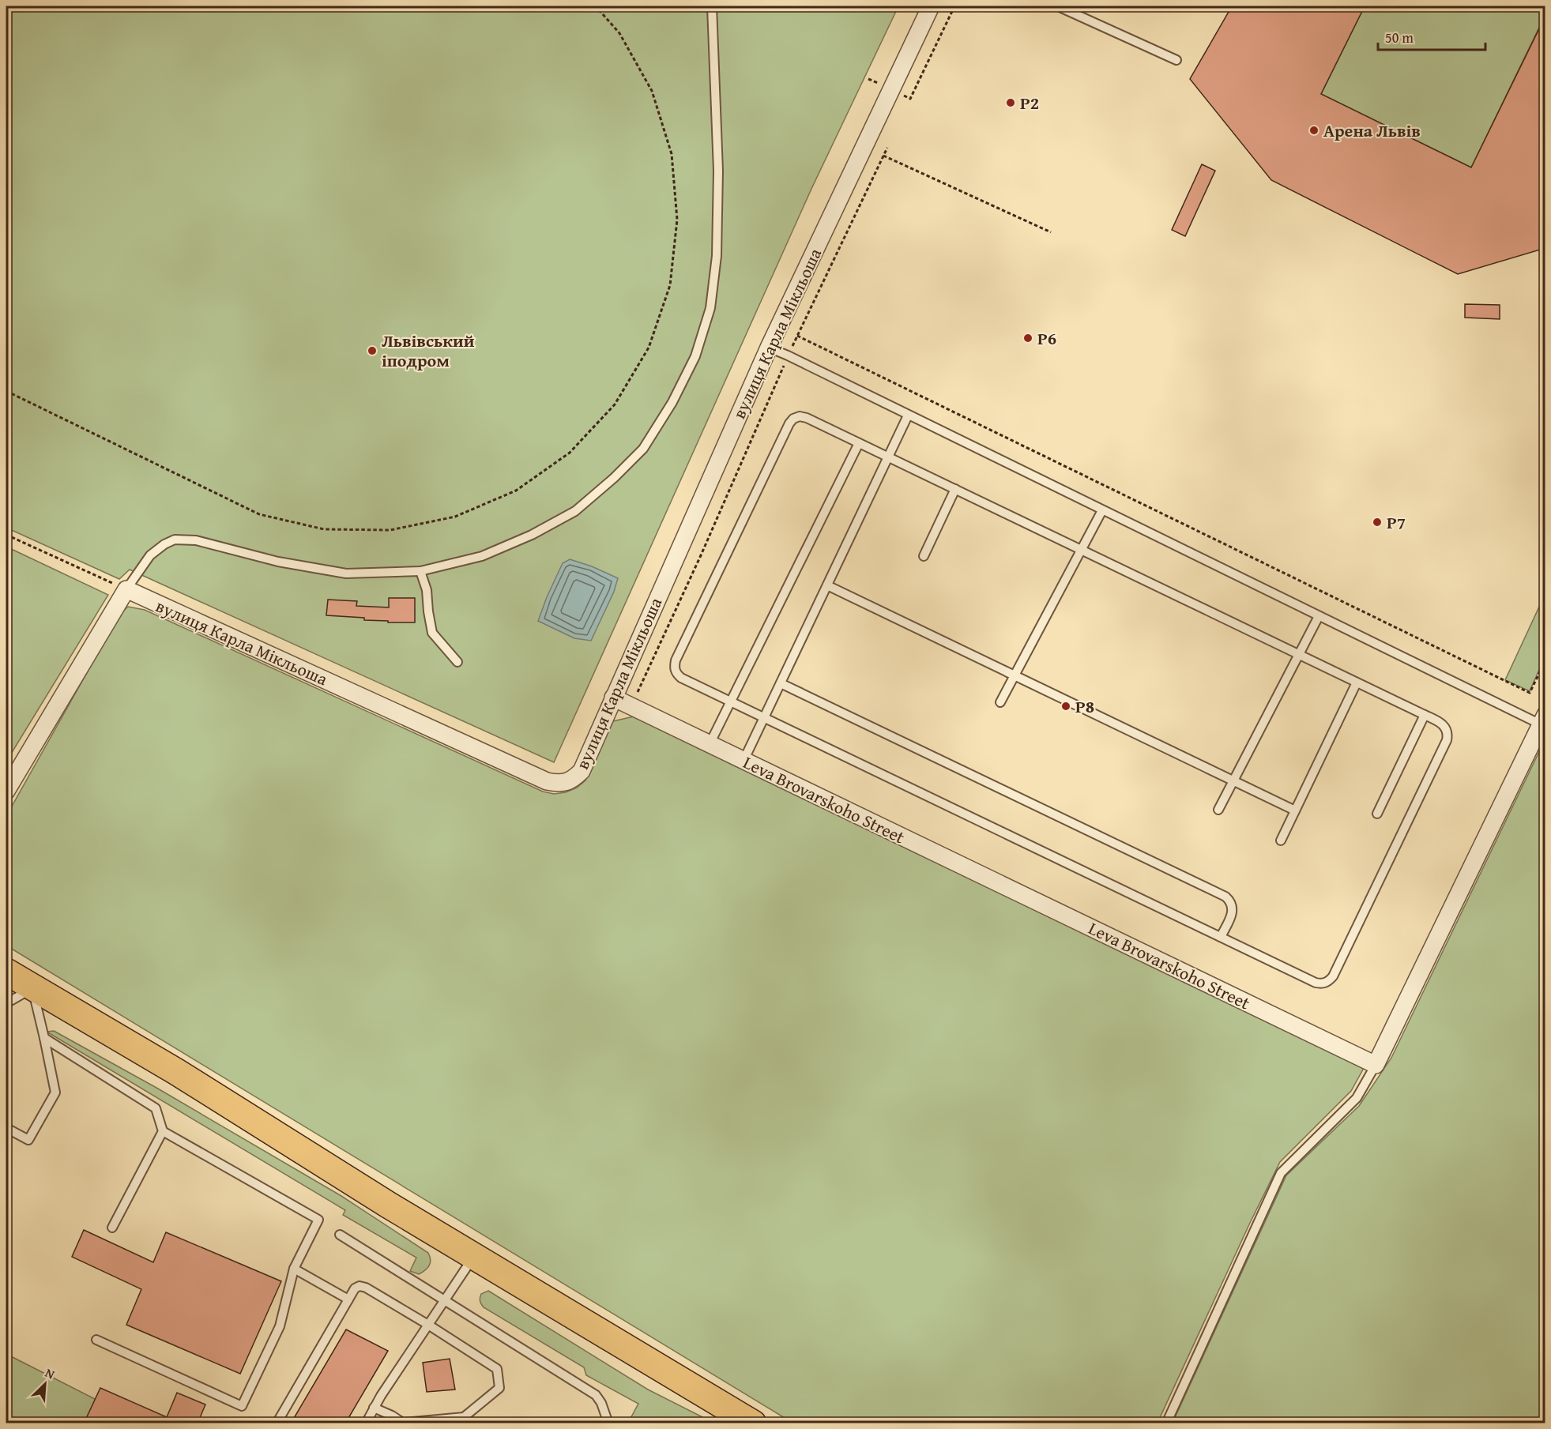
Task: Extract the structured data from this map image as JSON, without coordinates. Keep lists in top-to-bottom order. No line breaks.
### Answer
{"streets":{"street":["вулиця Карла Мікльоша","Leva Brovarskoho Street"]},"crossings":[["вулиця Карла Мікльоша","Leva Brovarskoho Street"]],"places":["P2","Арена Львів","P6","Львівський іподром","P7","P8"],"scale_bar":"50 m","north":"top right"}
